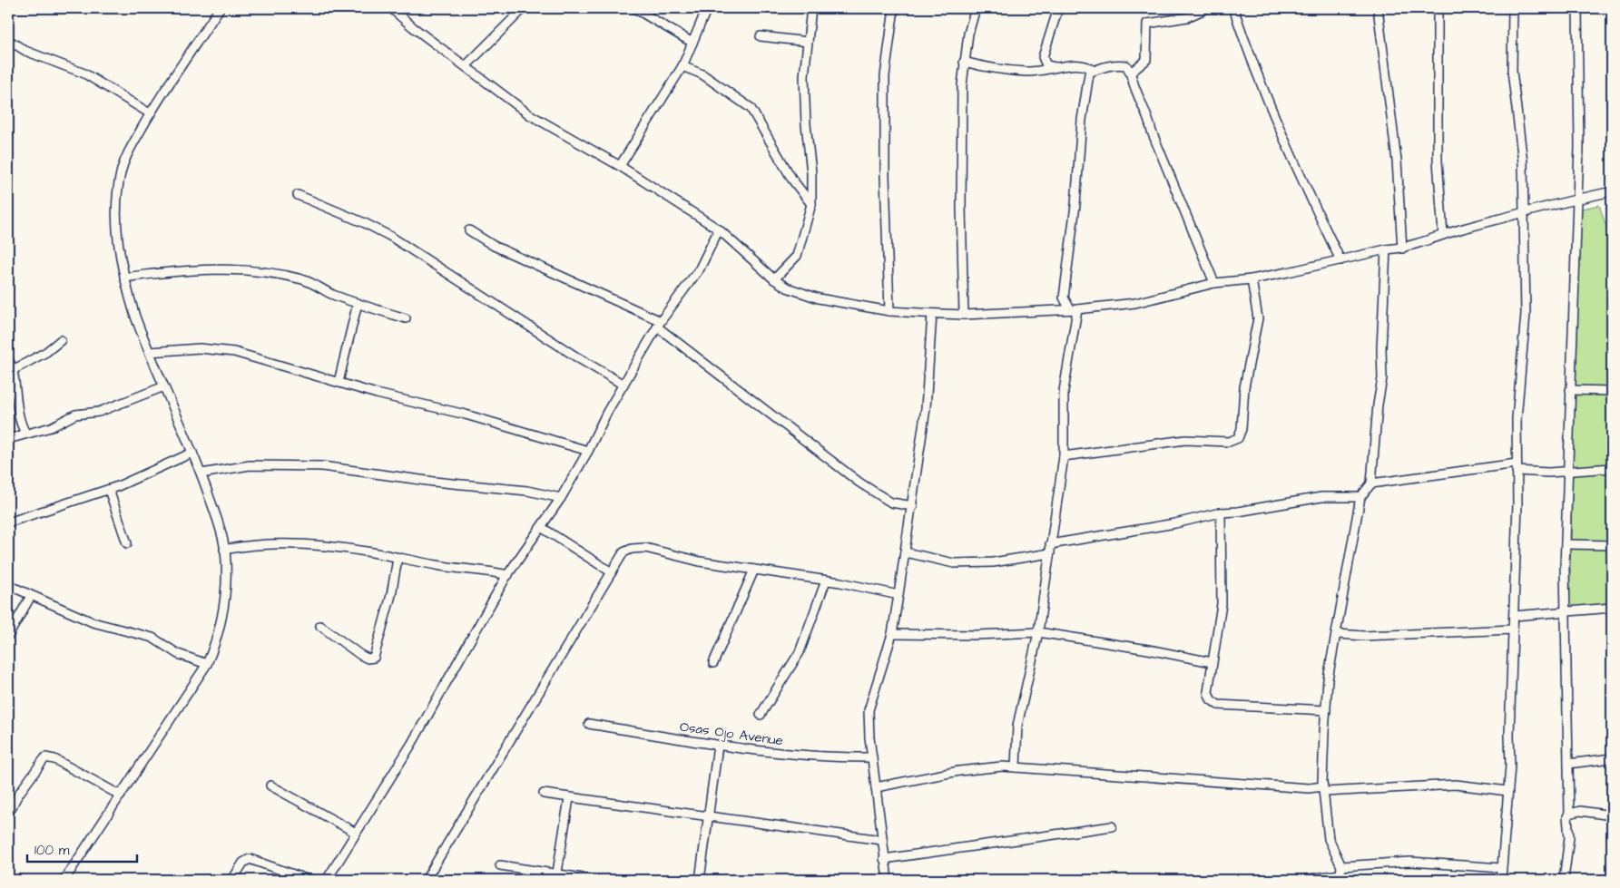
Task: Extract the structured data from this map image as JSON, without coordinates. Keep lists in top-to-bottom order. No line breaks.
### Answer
{"streets":{"street":["Osas Ojo Avenue"]},"scale_bar":"100 m"}
